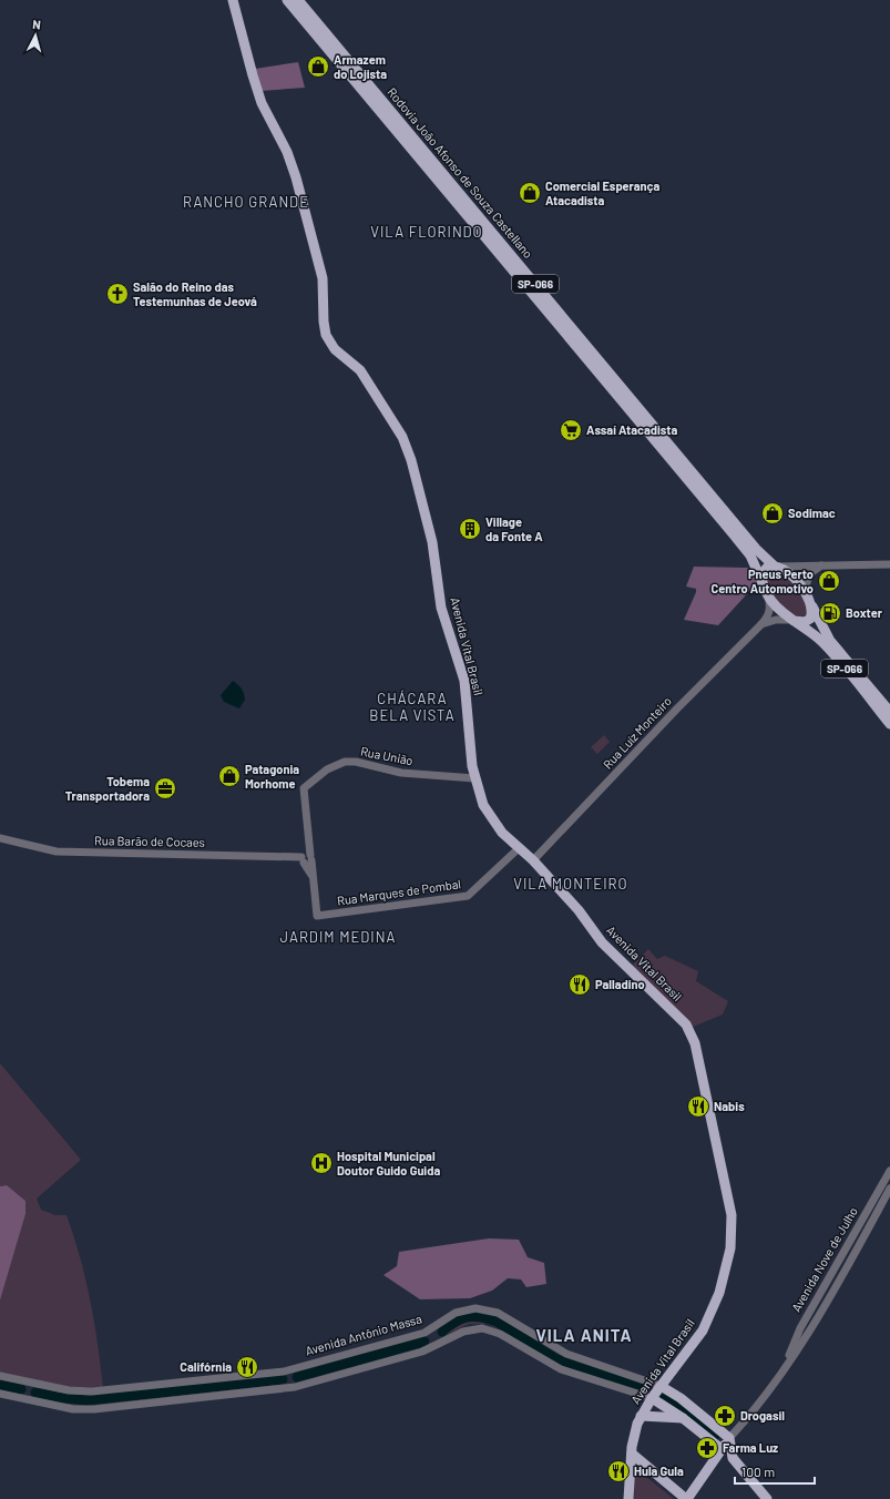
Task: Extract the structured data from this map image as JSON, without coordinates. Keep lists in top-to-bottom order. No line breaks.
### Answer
{"streets":{"main road":["Rodovia João Afonso de Souza Castellano","SP-066","Avenida Vital Brasil","Avenida Nove de Julho","Avenida Antônio Massa"],"street":["Rua Luíz Monteiro","Rua União","Rua Barão de Cocaes","Rua Marques de Pombal"]},"crossings":[["Rodovia João Afonso de Souza Castellano","SP-066"],["SP-066","Rua Luíz Monteiro"],["Avenida Vital Brasil","Rua Luíz Monteiro"],["Avenida Vital Brasil","Rua União"],["Avenida Vital Brasil","Rua Marques de Pombal"],["Avenida Vital Brasil","Avenida Antônio Massa"],["Rua União","Rua Barão de Cocaes"],["Rua União","Rua Marques de Pombal"],["Rua Barão de Cocaes","Rua Marques de Pombal"],["Avenida Nove de Julho","Avenida Antônio Massa"]],"districts":["RANCHO GRANDE","VILA FLORINDO","CHÁCARA BELA VISTA","VILA MONTEIRO","JARDIM MEDINA","VILA ANITA"],"places":{"shop":["Armazem do Lojista","Comercial Esperança Atacadista","Sodimac","Pneus Perto Centro Automotivo","Patagonia Morhome"],"church":["Salão do Reino das Testemunhas de Jeová"],"supermarket":["Assaí Atacadista"],"building":["Village da Fonte A"],"fuel station":["Boxter"],"office":["Tobema Transportadora"],"restaurant":["Palladino","Nabis","Califórnia","Hula Gula"],"hospital":["Hospital Municipal Doutor Guido Guida"],"pharmacy":["Drogasil","Farma Luz"]},"scale_bar":"100 m","north":"top"}
